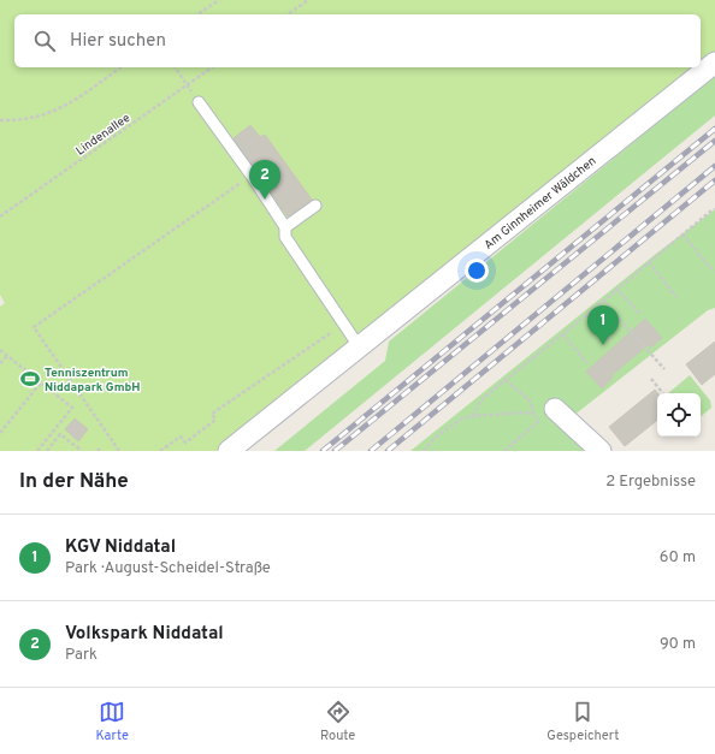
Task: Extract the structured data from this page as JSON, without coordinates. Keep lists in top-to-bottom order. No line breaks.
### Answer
{"streets":{"street":["Am Ginnheimer Wäldchen"],"path":["Lindenallee"]},"places":{"sports":["Tenniszentrum Niddapark GmbH"]},"page":{"search":"Hier suchen","pins":["2","1"],"heading":["In der Nähe","2 Ergebnisse"],"list":[{"mark":"1","name":"KGV Niddatal","note":"Park · August-Scheidel-Straße","value":"60 m"},{"mark":"2","name":"Volkspark Niddatal","note":"Park","value":"90 m"}],"nav":["Karte","Route","Gespeichert"]}}
